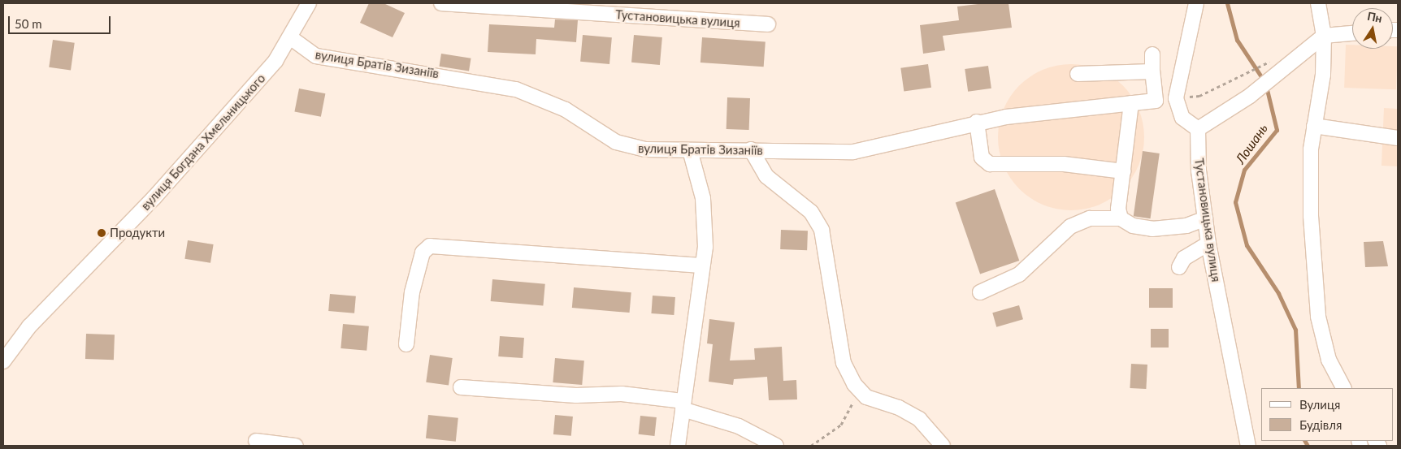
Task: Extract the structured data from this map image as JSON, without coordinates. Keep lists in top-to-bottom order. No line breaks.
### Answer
{"streets":{"street":["Тустановицька вулиця","вулиця Братів Зизаніїв","вулиця Богдана Хмельницького"]},"crossings":[["вулиця Братів Зизаніїв","вулиця Богдана Хмельницького"]],"water":["Лошань"],"places":["Продукти"],"legend":["Вулиця","Будівля"],"scale_bar":"50 m","north":"top"}
